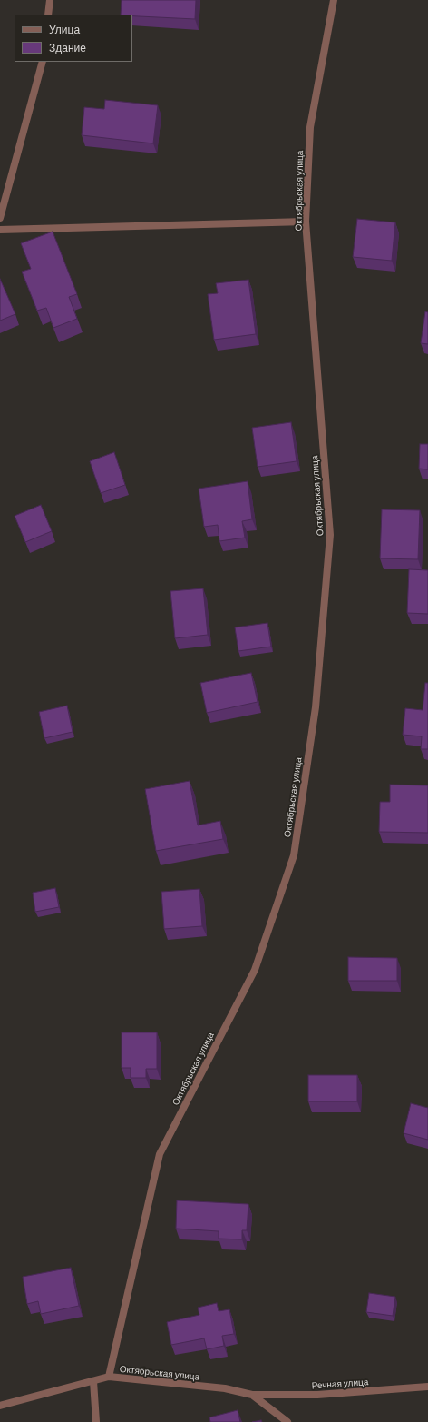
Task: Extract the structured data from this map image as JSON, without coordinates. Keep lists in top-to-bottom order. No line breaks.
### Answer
{"streets":{"street":["Октябрьская улица","Речная улица"]},"crossings":[["Октябрьская улица","Речная улица"]],"legend":["Улица","Здание"]}
